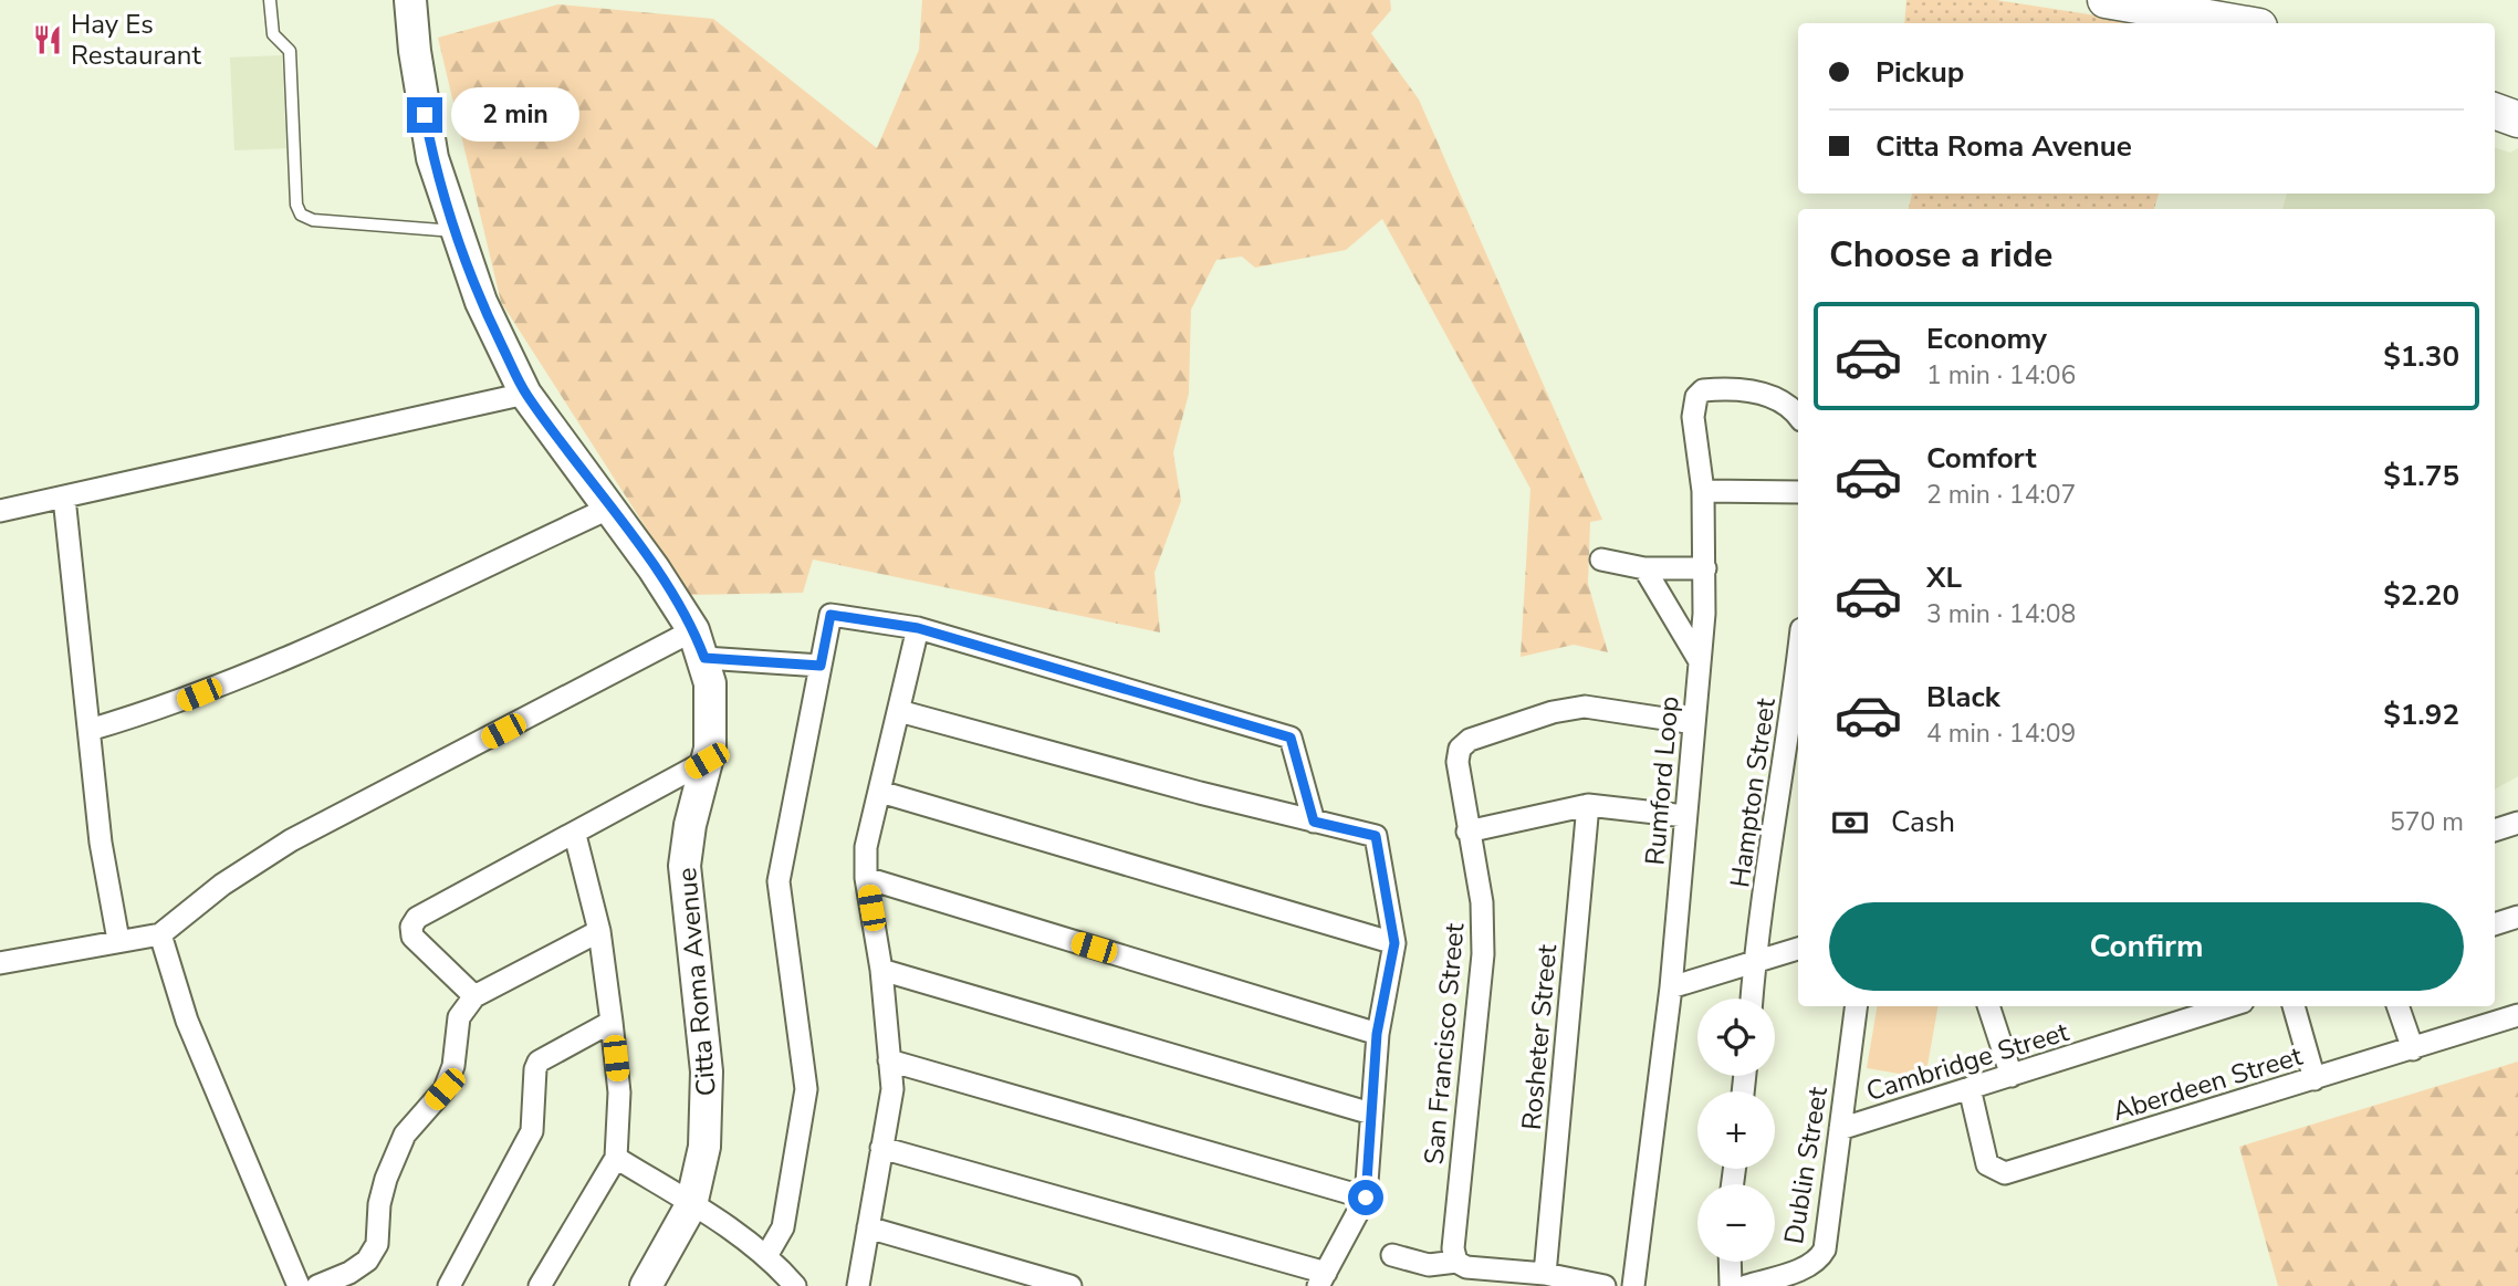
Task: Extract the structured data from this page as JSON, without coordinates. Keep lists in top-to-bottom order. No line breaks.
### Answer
{"streets":{"street":["Rumford Loop","Hampton Street","Citta Roma Avenue","Rosheter Street","San Francisco Street","Cambridge Street","Aberdeen Street","Dublin Street"]},"crossings":[["Rumford Loop","San Francisco Street"],["Cambridge Street","Aberdeen Street"],["Cambridge Street","Dublin Street"]],"places":{"restaurant":["Hay Es Restaurant"]},"page":{"banner":["Pickup","Citta Roma Avenue"],"bubble":"2 min","heading":"Choose a ride","list":[{"name":"Economy","note":"1 min · 14:06","value":"$1.30"},{"name":"Comfort","note":"2 min · 14:07","value":"$1.75"},{"name":"XL","note":"3 min · 14:08","value":"$2.20"},{"name":"Black","note":"4 min · 14:09","value":"$1.92"}],"pay":["Cash","570 m"],"buttons":"Confirm","map_buttons":["+","−"]}}
